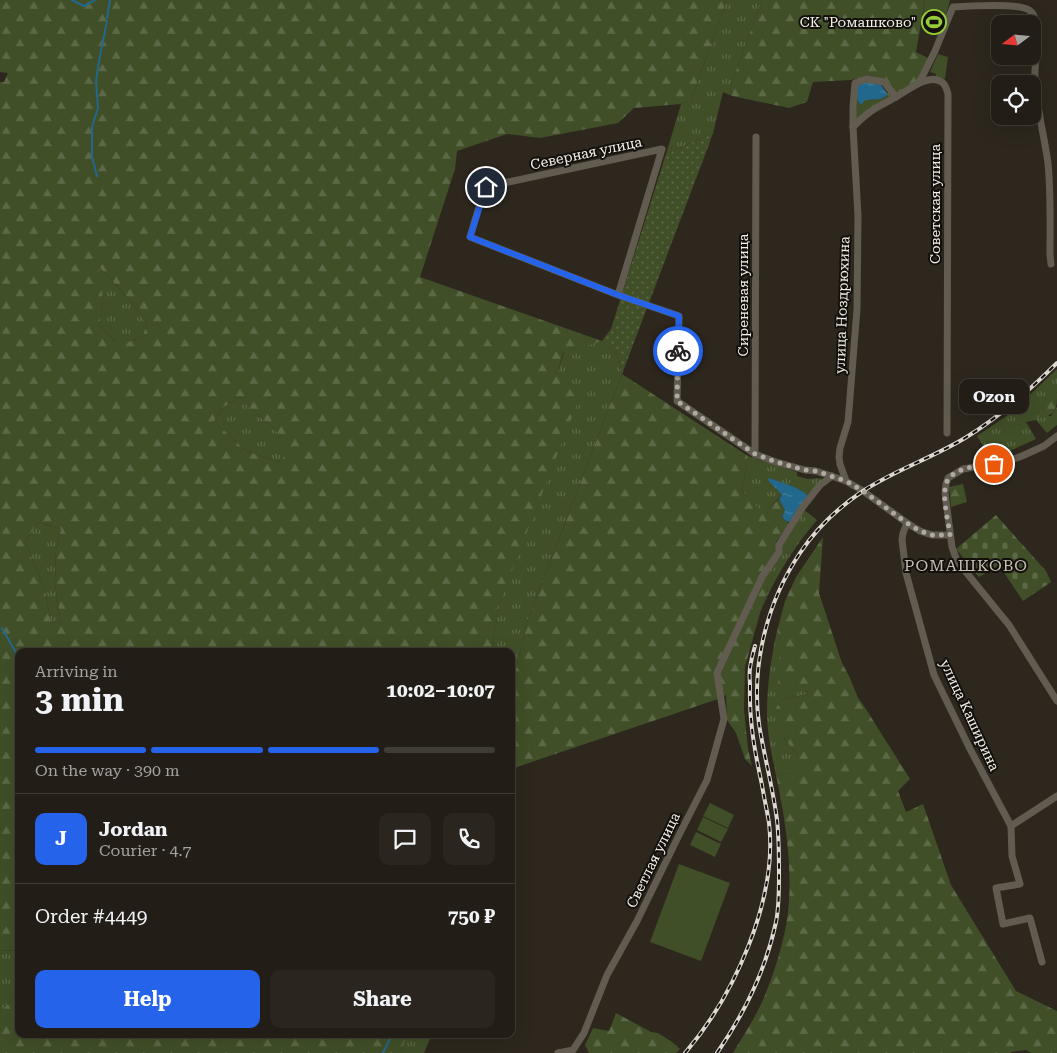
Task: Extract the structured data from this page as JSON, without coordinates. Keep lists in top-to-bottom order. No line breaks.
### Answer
{"streets":{"street":["Северная улица","Советская улица","Сиреневая улица","улица Ноздрюхина","улица Каширина","Светлая улица"]},"districts":["РОМАШКОВО"],"places":{"sports":["СК \"Ромашково\""],"other":["Ozon"]},"north":"left","page":{"bubble":"Ozon","heading":["3 min","Arriving in","10:02–10:07"],"panel":["Jordan","Courier · 4.7","Order #4449","750 ₽"],"bar":"On the way · 390 m","round":"J","buttons":["Help","Share"]}}
